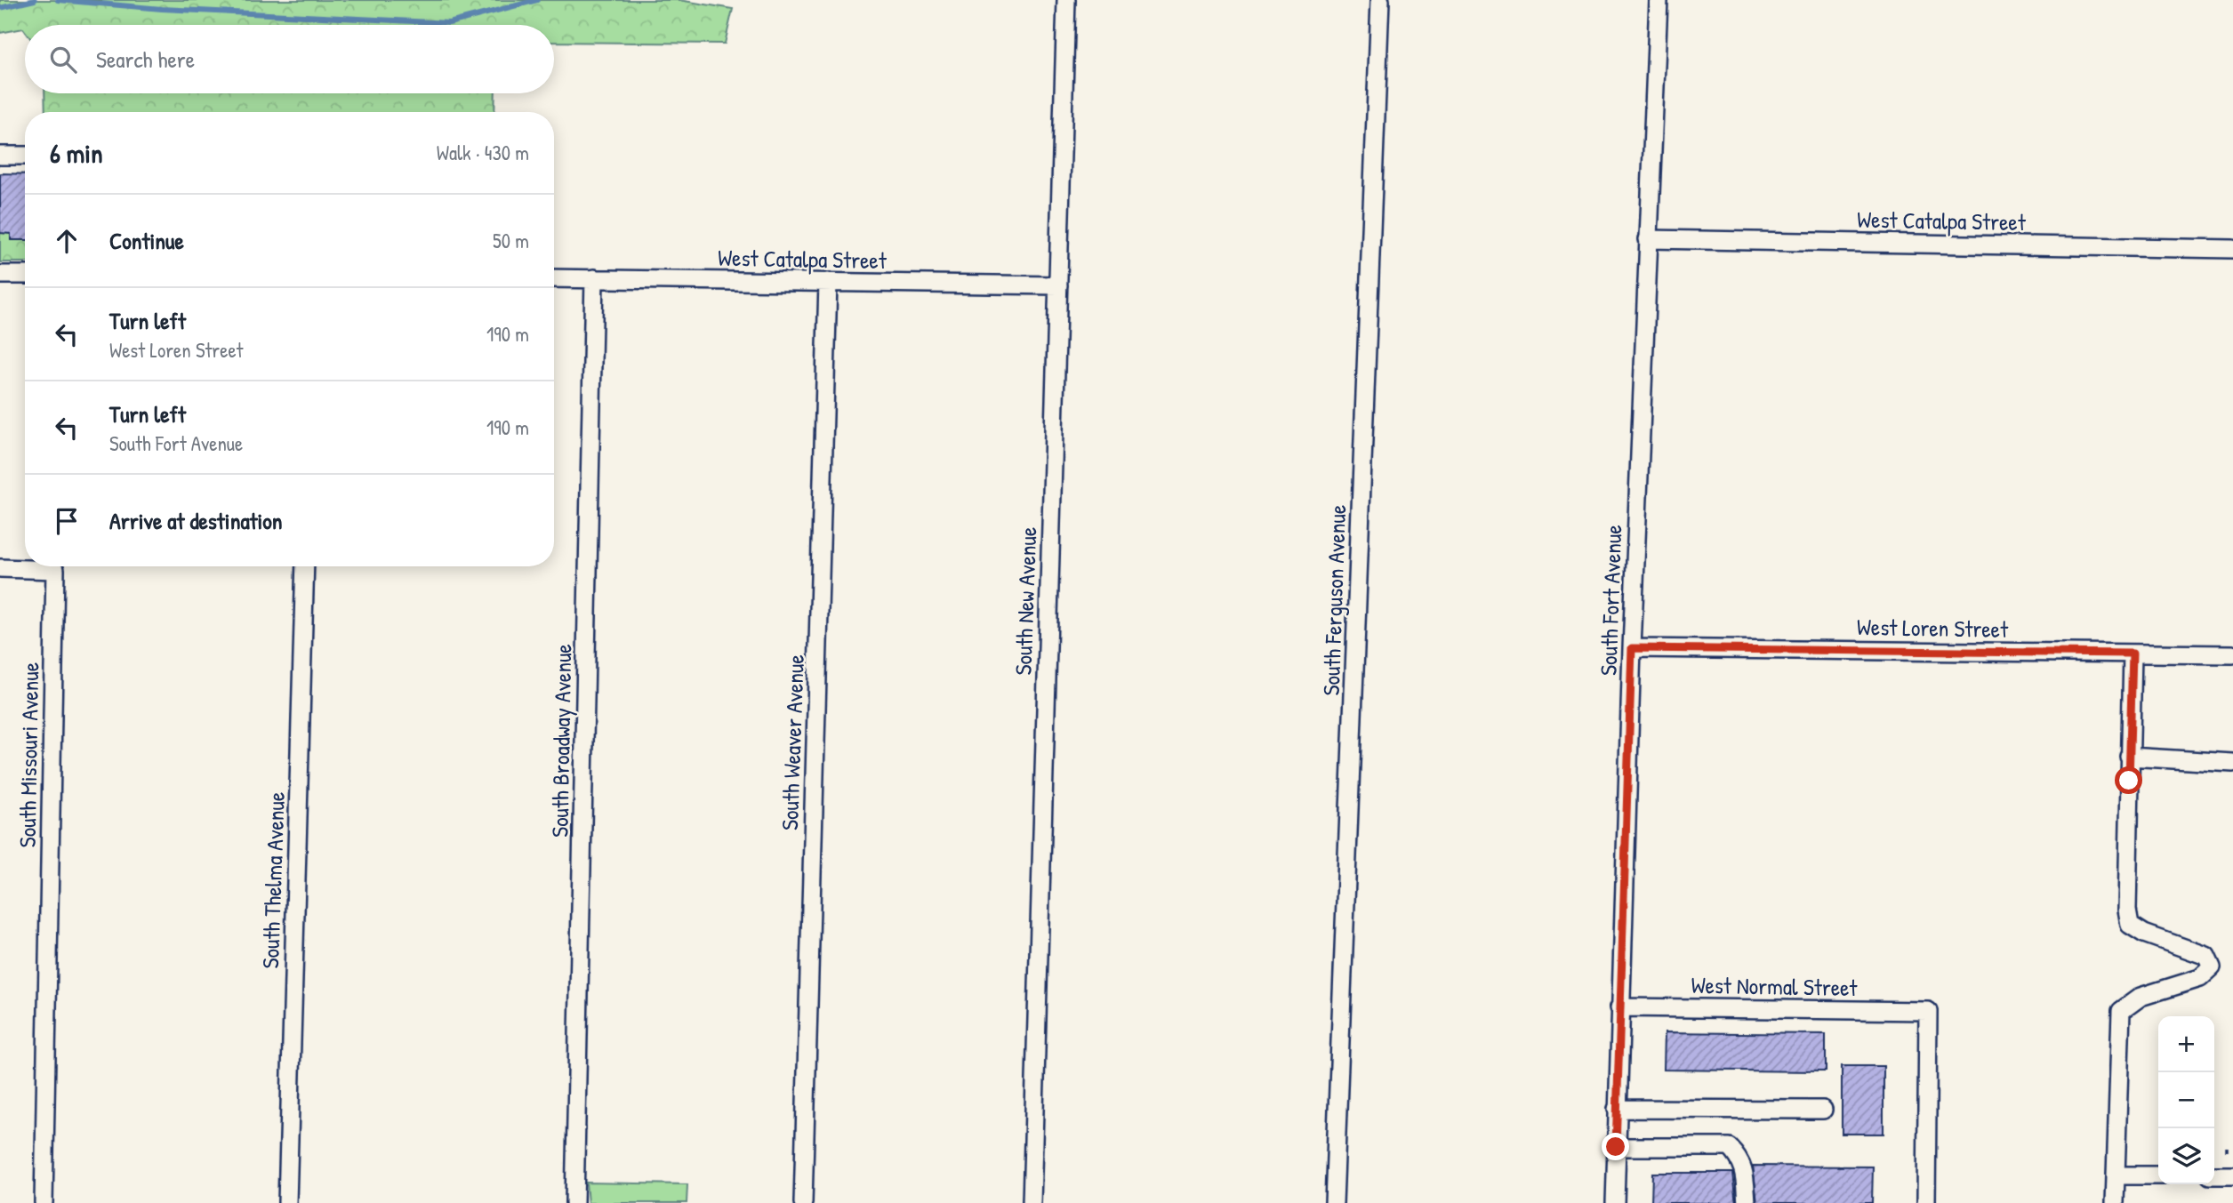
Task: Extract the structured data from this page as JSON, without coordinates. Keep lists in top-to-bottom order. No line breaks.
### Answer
{"streets":{"street":["West Catalpa Street","South Ferguson Avenue","South Fort Avenue","South New Avenue","West Loren Street","South Broadway Avenue","South Weaver Avenue","South Missouri Avenue","South Thelma Avenue","West Normal Street"]},"crossings":[["West Catalpa Street","South Fort Avenue"],["West Catalpa Street","South New Avenue"],["West Catalpa Street","South Broadway Avenue"],["West Catalpa Street","South Weaver Avenue"],["South Fort Avenue","West Loren Street"],["South Fort Avenue","West Normal Street"]],"page":{"search":"Search here","heading":["6 min","Walk · 430 m"],"list":[["Continue","50 m"],["Turn left","West Loren Street","190 m"],["Turn left","South Fort Avenue","190 m"],"Arrive at destination"],"map_buttons":["+","−"]}}
